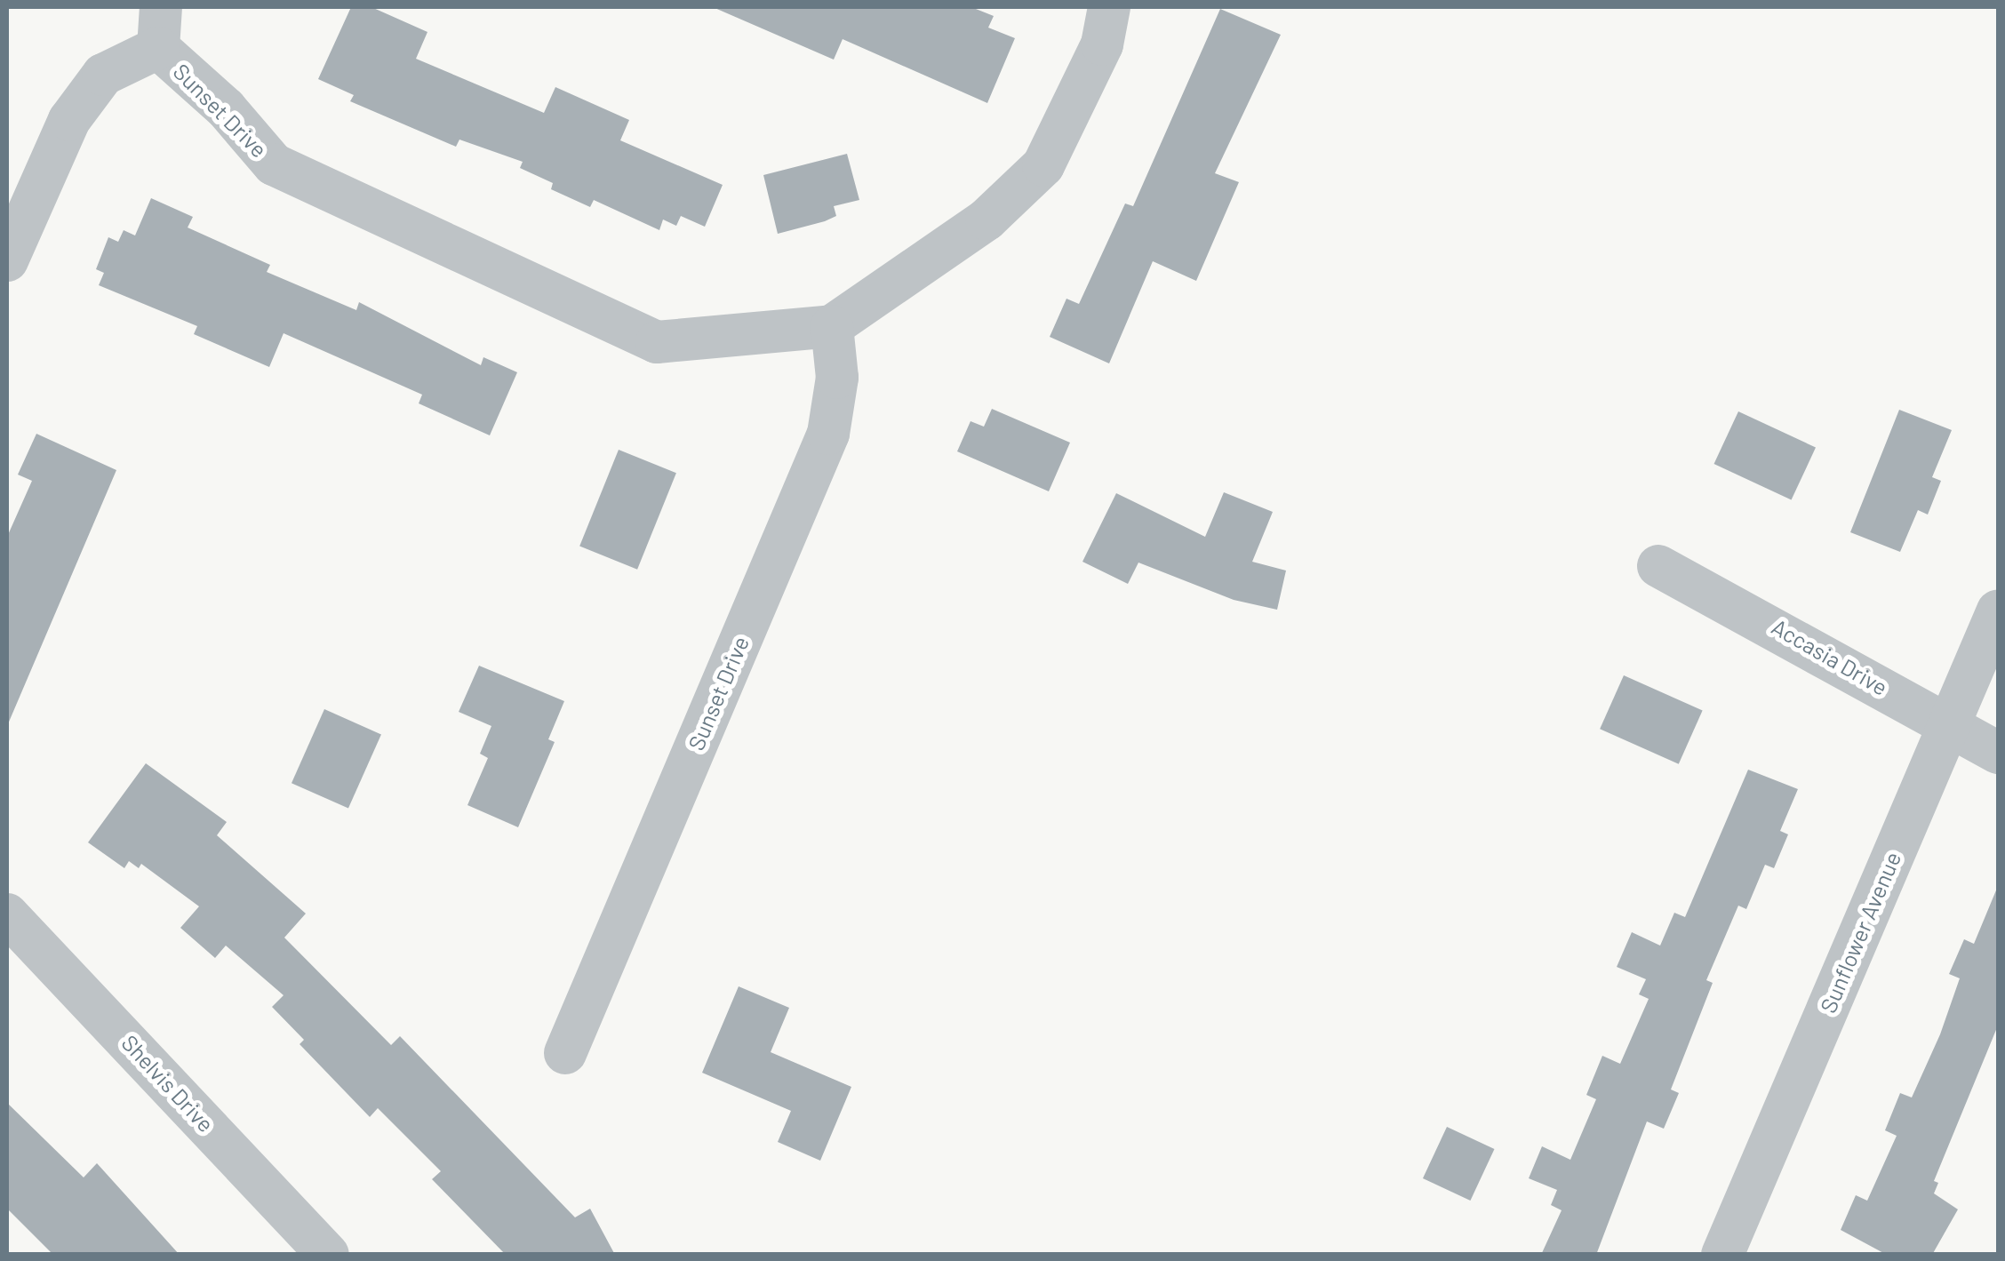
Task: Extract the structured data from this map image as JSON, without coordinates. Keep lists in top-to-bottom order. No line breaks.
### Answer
{"streets":{"street":["Sunset Drive","Accasia Drive","Sunflower Avenue","Shelvis Drive"]},"crossings":[["Accasia Drive","Sunflower Avenue"]]}
